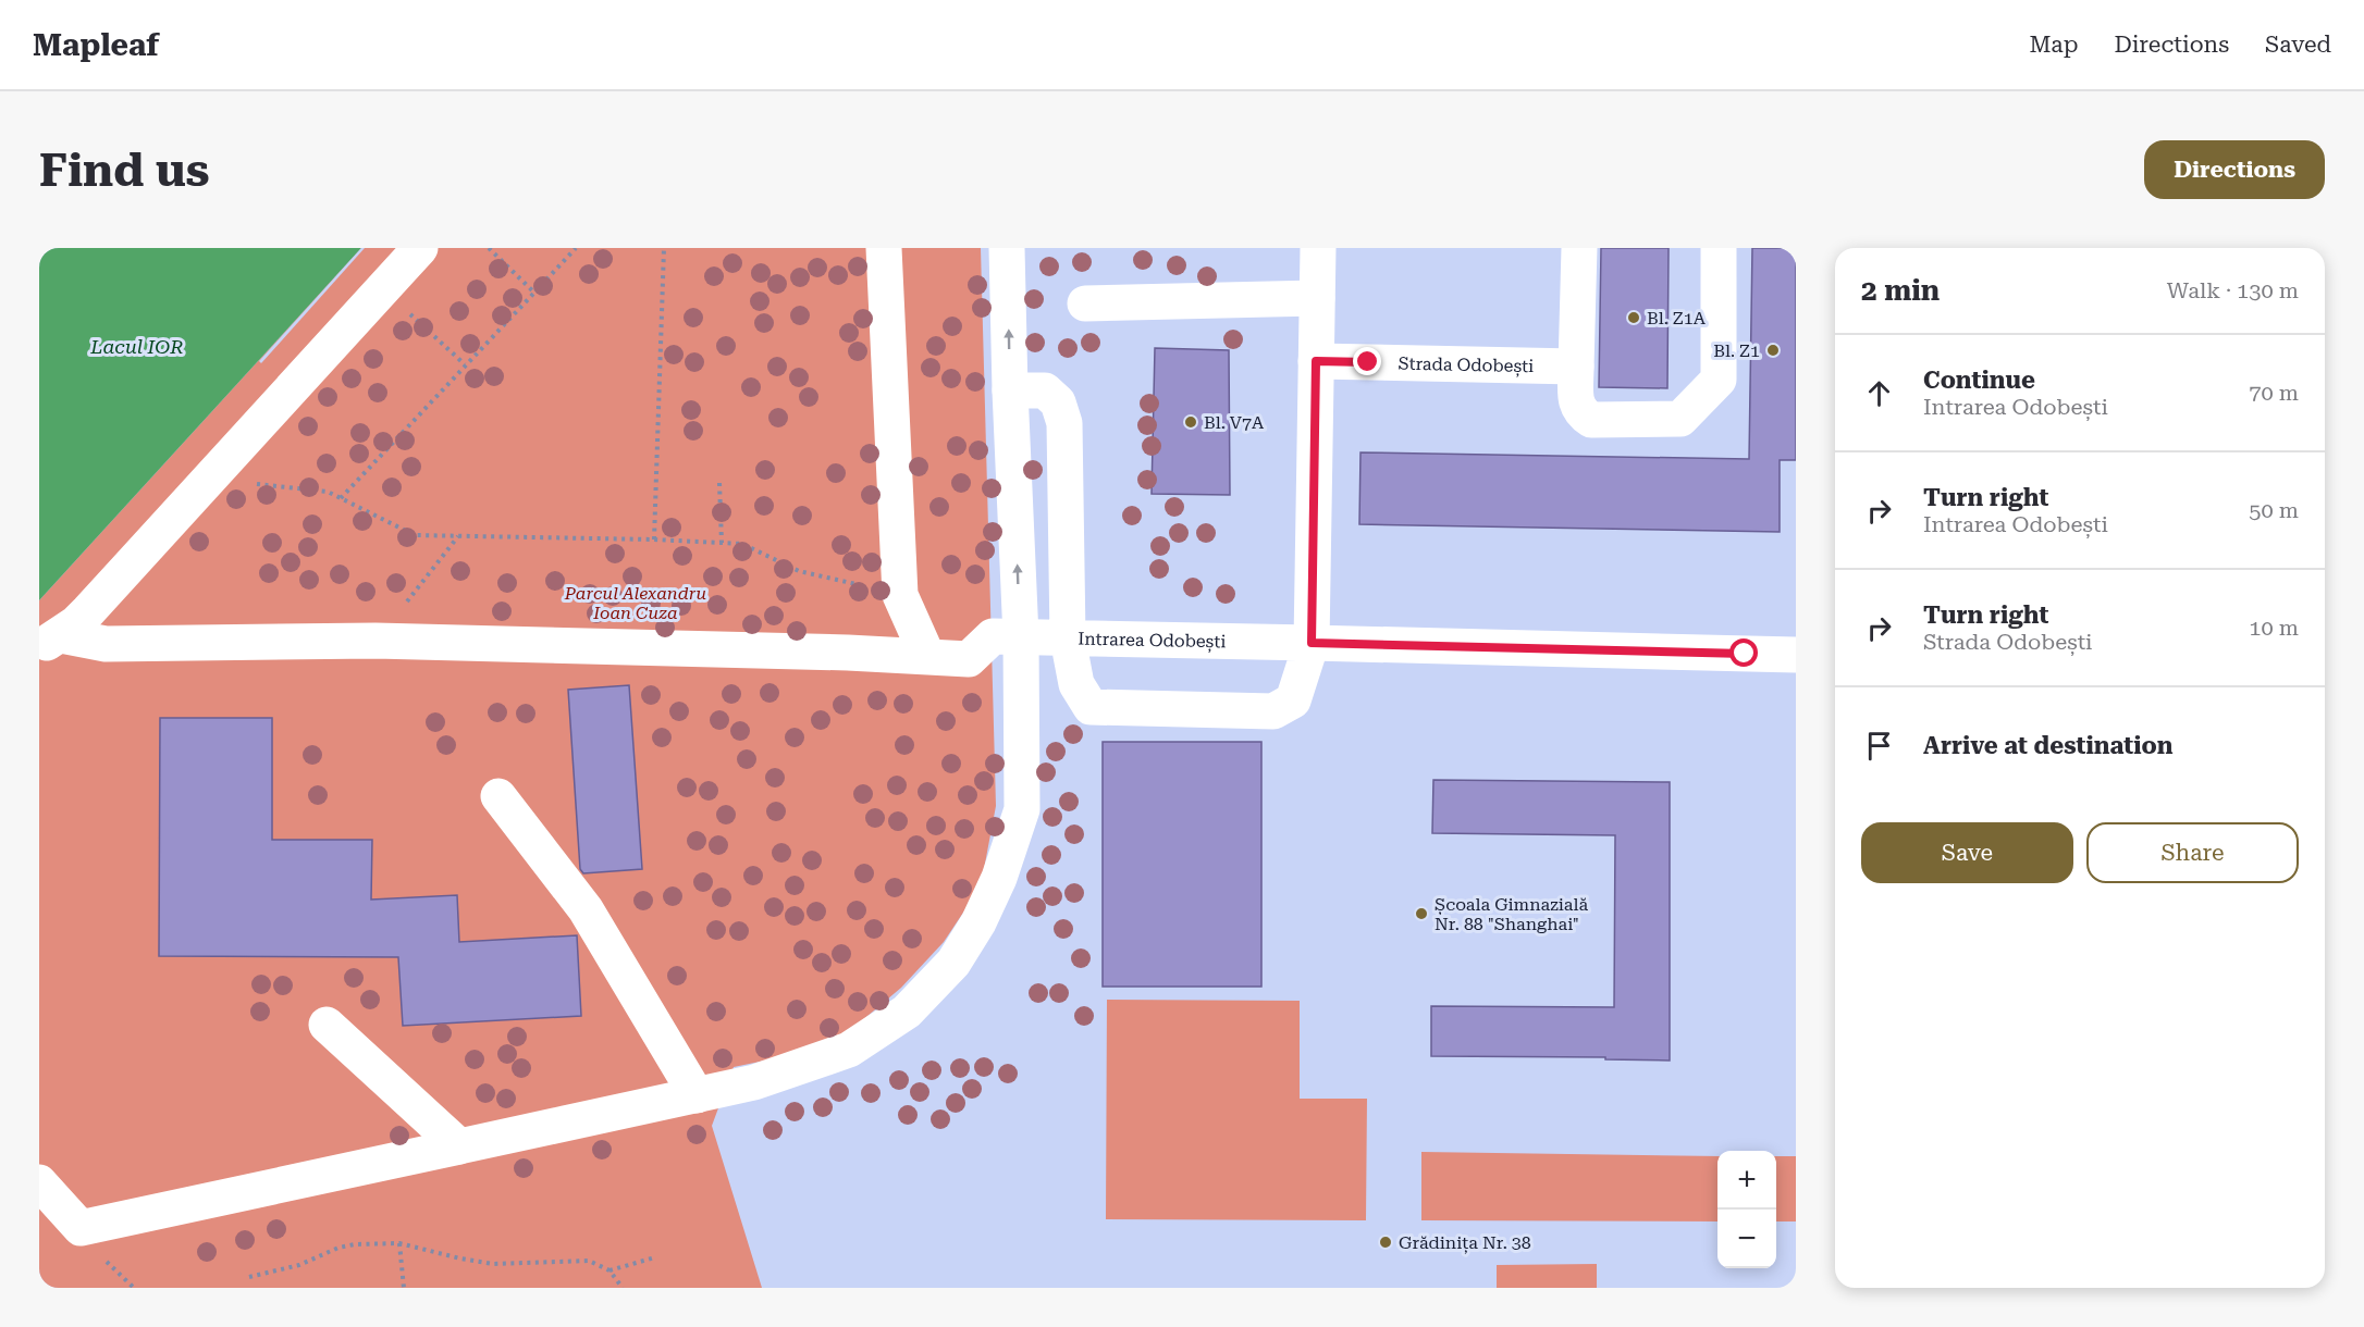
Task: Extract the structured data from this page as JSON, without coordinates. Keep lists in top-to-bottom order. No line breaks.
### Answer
{"streets":{"street":["Strada Odobești","Intrarea Odobești"]},"water":["Lacul IOR"],"parks":["Parcul Alexandru Ioan Cuza"],"places":["Bl. Z1A","Bl. Z1","Bl. V7A","Școala Gimnazială Nr. 88 \"Shanghai\"","Grădinița Nr. 38"],"page":{"header":"Mapleaf","nav":["Map","Directions","Saved"],"buttons":["Directions",["Save","Share"]],"title":"Find us","heading":["2 min","Walk · 130 m"],"list":[["Continue","Intrarea Odobești","70 m"],["Turn right","Intrarea Odobești","50 m"],["Turn right","Strada Odobești","10 m"],"Arrive at destination"],"map_buttons":["+","−"]}}
